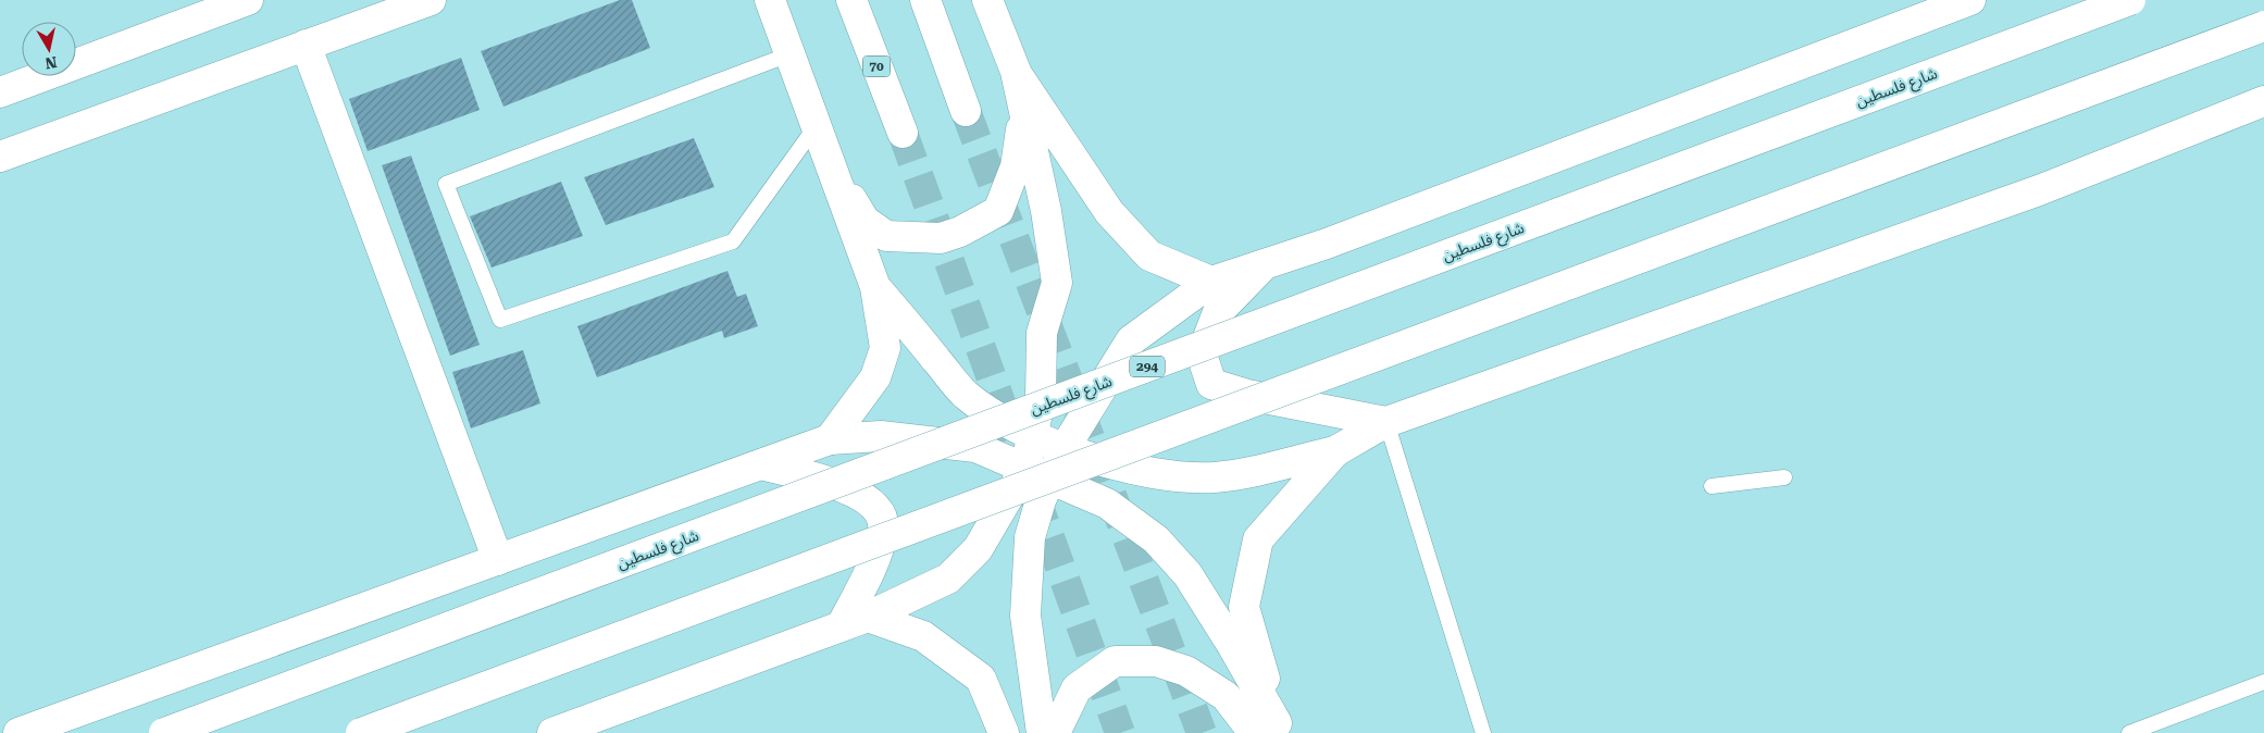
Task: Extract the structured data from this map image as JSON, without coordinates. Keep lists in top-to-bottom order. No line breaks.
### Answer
{"streets":{"main road":["70","شارع فلسطين","294"]},"north":"bottom"}
